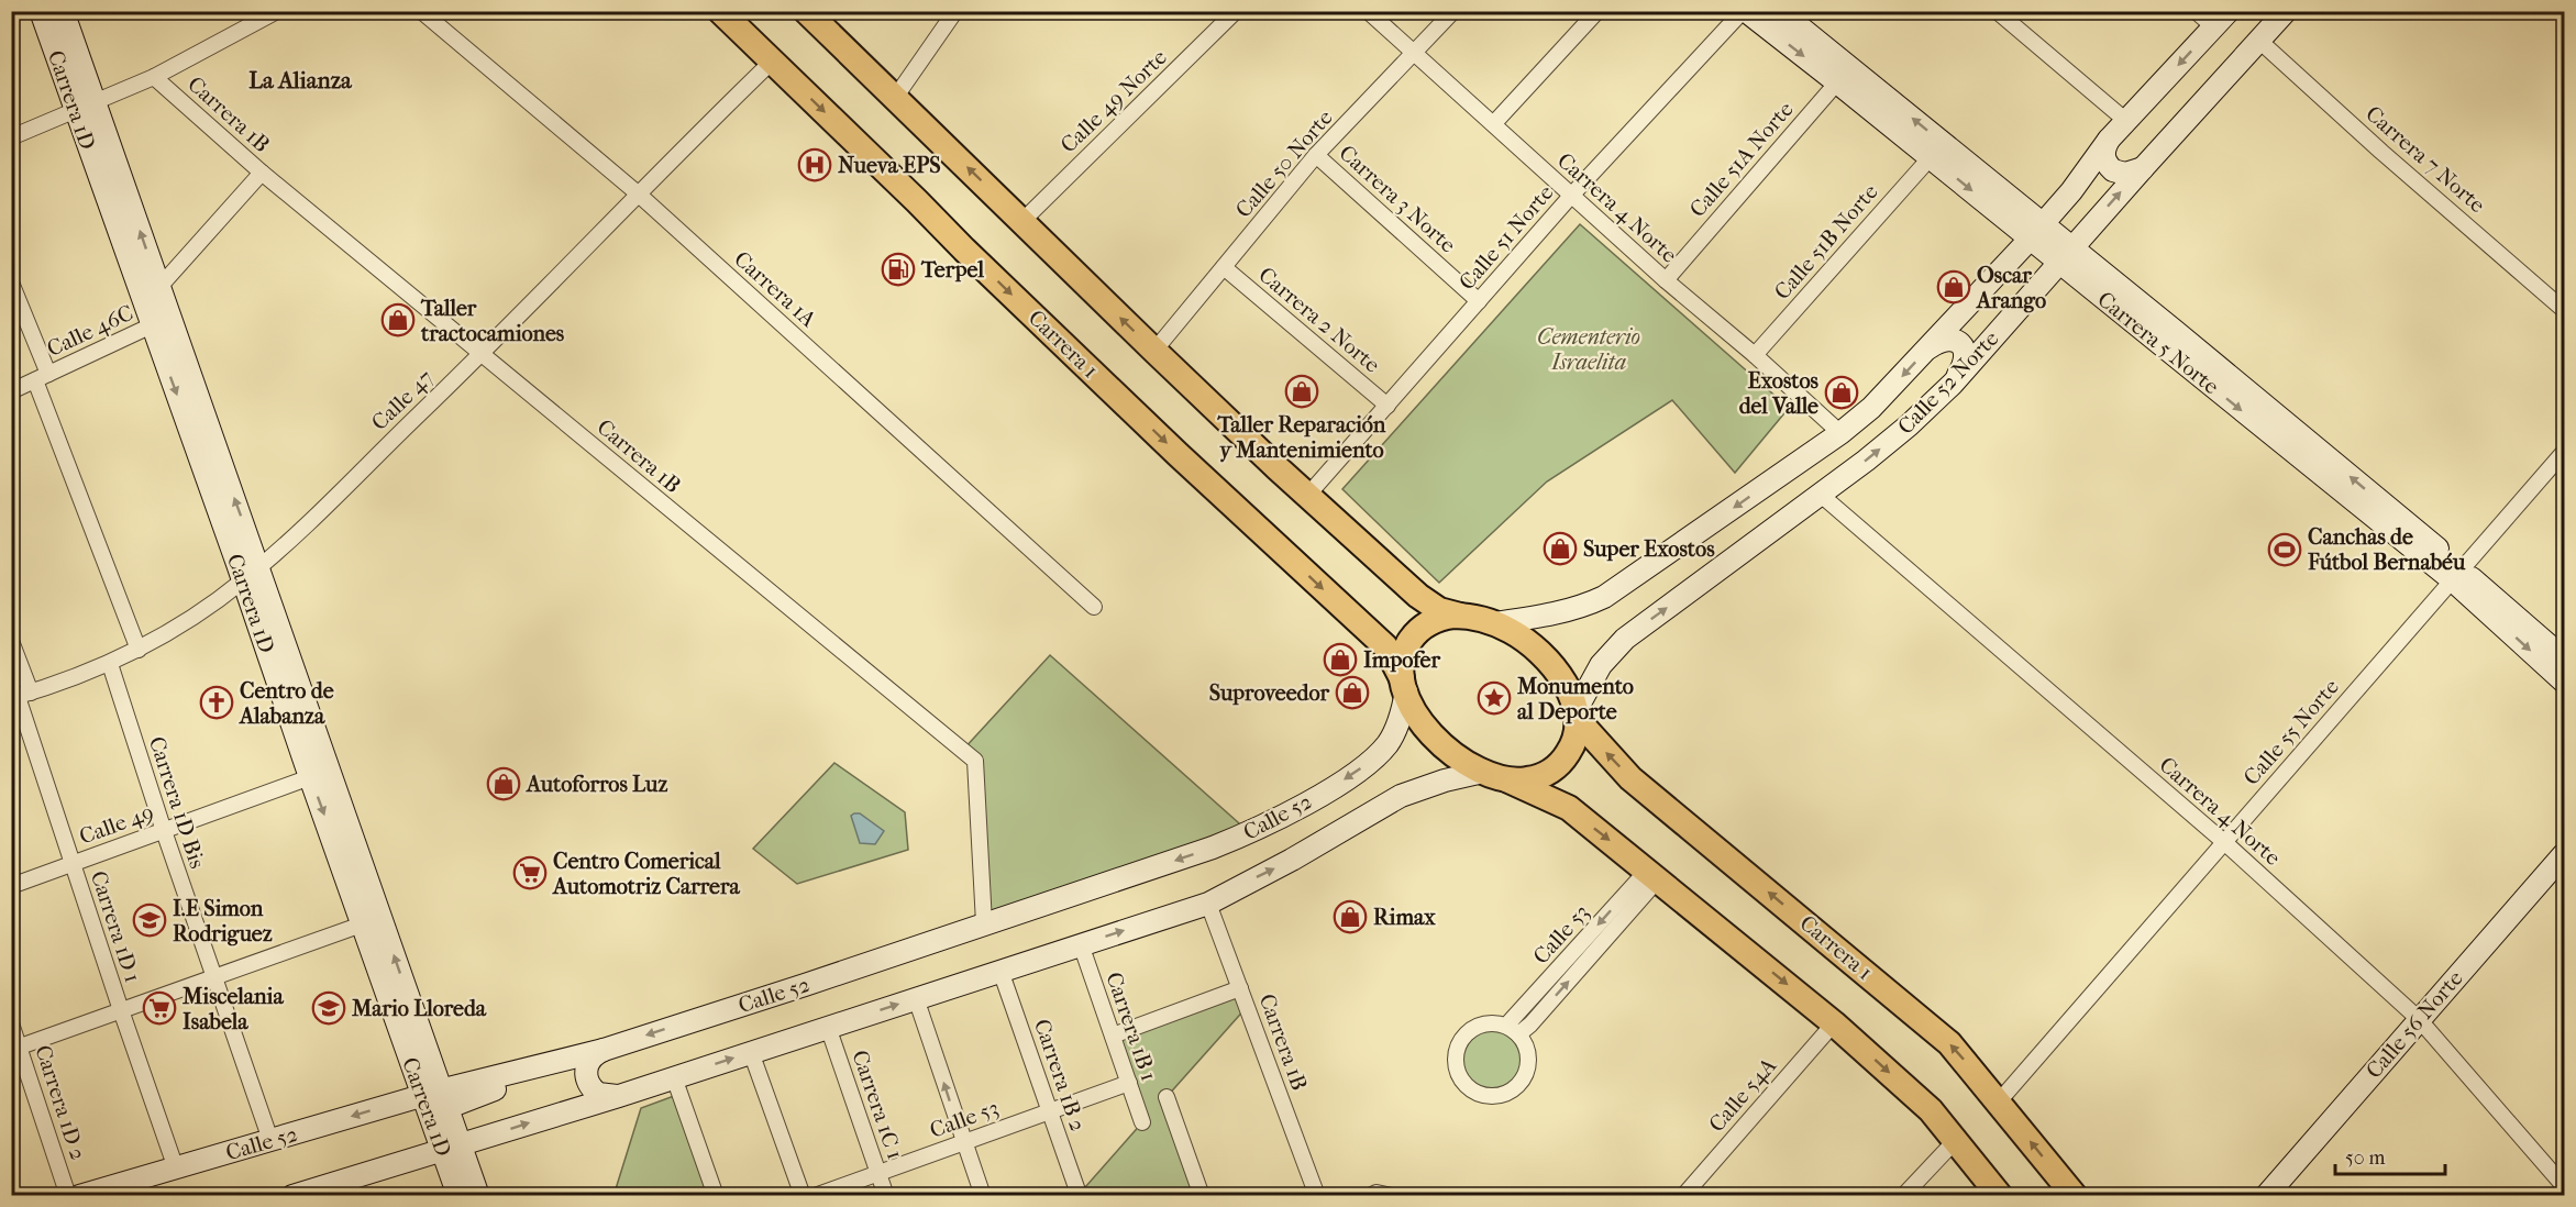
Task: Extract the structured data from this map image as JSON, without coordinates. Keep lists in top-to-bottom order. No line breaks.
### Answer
{"streets":{"main road":["Carrera 1D","Carrera 5 Norte","Carrera 1","Calle 52 Norte","Calle 52","Calle 56 Norte"],"street":["Calle 49 Norte","Carrera 1B","Calle 51A Norte","Carrera 7 Norte","Calle 50 Norte","Carrera 3 Norte","Carrera 4 Norte","Calle 51 Norte","Calle 51B Norte","Carrera 1A","Carrera 2 Norte","Calle 46C","Calle 47","Calle 55 Norte","Carrera 1D Bis","Calle 49","Carrera 1D 1","Calle 53","Carrera 1B 1","Carrera 1B 2","Calle 54A","Carrera 1D 2","Carrera 1C 1"]},"crossings":[["Carrera 1D","Calle 46C"],["Carrera 1D","Calle 47"],["Carrera 1D","Calle 52"],["Carrera 1D","Calle 49"],["Carrera 1B","Calle 47"],["Carrera 1B","Calle 52"],["Calle 51A Norte","Carrera 4 Norte"],["Calle 51A Norte","Carrera 5 Norte"],["Carrera 7 Norte","Calle 52 Norte"],["Calle 50 Norte","Carrera 3 Norte"],["Calle 50 Norte","Carrera 4 Norte"],["Calle 50 Norte","Carrera 2 Norte"],["Carrera 3 Norte","Calle 51 Norte"],["Carrera 4 Norte","Calle 51 Norte"],["Carrera 4 Norte","Calle 51B Norte"],["Carrera 4 Norte","Calle 52 Norte"],["Carrera 4 Norte","Calle 55 Norte"],["Carrera 4 Norte","Calle 56 Norte"],["Calle 51 Norte","Carrera 2 Norte"],["Calle 51 Norte","Carrera 5 Norte"],["Calle 51B Norte","Carrera 5 Norte"],["Carrera 1A","Calle 47"],["Carrera 5 Norte","Calle 52 Norte"],["Carrera 5 Norte","Calle 55 Norte"],["Carrera 1","Calle 52 Norte"],["Carrera 1","Calle 47"],["Carrera 1","Calle 55 Norte"],["Carrera 1","Calle 52"],["Calle 52 Norte","Calle 52"],["Calle 47","Carrera 1D Bis"],["Calle 47","Carrera 1D 1"],["Carrera 1D Bis","Calle 52"],["Carrera 1D Bis","Calle 49"],["Calle 52","Carrera 1D 1"],["Calle 52","Carrera 1B 1"],["Calle 52","Carrera 1B 2"],["Calle 52","Carrera 1C 1"],["Calle 49","Carrera 1D 1"],["Calle 53","Carrera 1B 1"],["Calle 53","Carrera 1B 2"],["Calle 53","Carrera 1C 1"]],"districts":["La Alianza"],"parks":["Cementerio Israelita"],"places":{"hospital":["Nueva EPS"],"fuel station":["Terpel"],"shop":["Oscar Arango","Taller tractocamiones","Taller Reparación y Mantenimiento","Exostos del Valle","Super Exostos","Impofer","Suproveedor","Autoforros Luz","Rimax"],"sports":["Canchas de Fútbol Bernabéu"],"place":["Monumento al Deporte"],"church":["Centro de Alabanza"],"supermarket":["Centro Comerical Automotriz Carrera","Miscelania Isabela"],"school or university":["I.E Simon Rodriguez","Mario Lloreda"]},"scale_bar":"50 m"}
